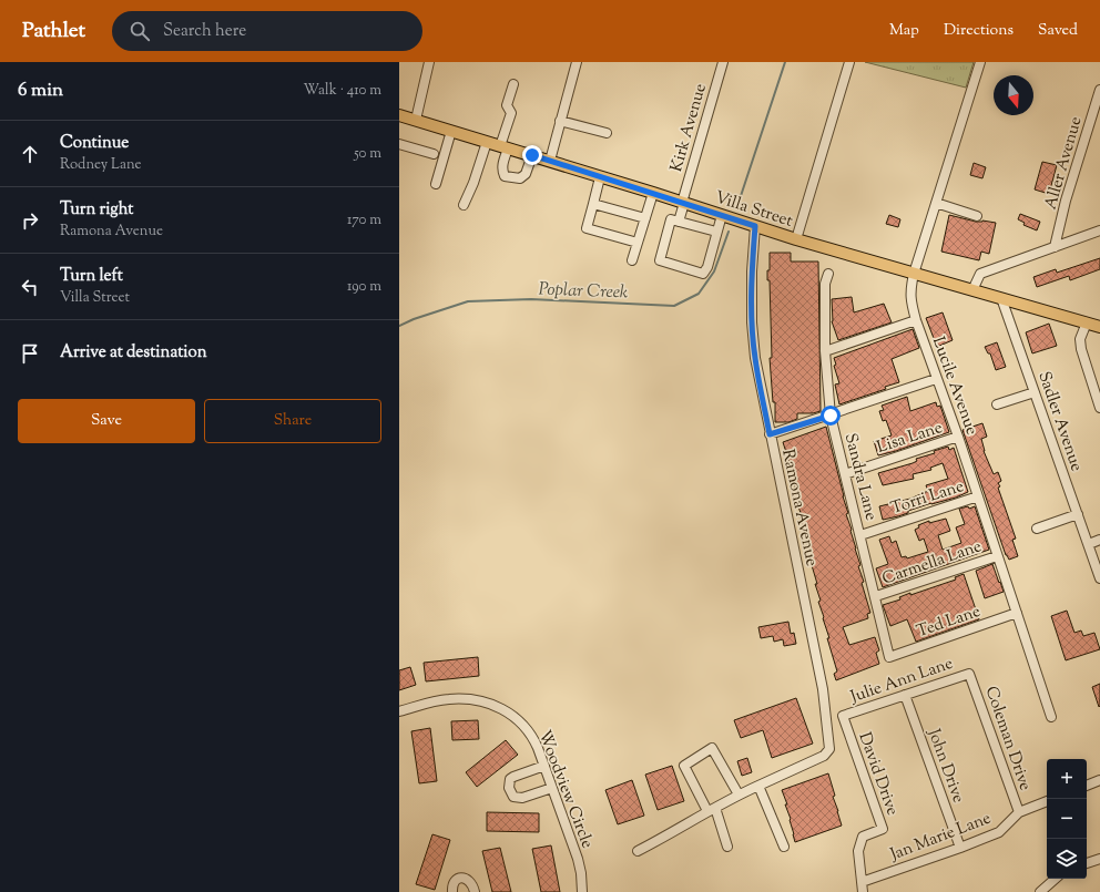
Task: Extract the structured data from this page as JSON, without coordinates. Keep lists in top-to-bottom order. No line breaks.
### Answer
{"streets":{"main road":["Villa Street"],"street":["Kirk Avenue","Aller Avenue","Lucile Avenue","Sadler Avenue","Lisa Lane","Sandra Lane","Torri Lane","Ramona Avenue","Carmella Lane","Ted Lane","Julie Ann Lane","Coleman Drive","John Drive","David Drive","Woodview Circle","Jan Marie Lane"]},"crossings":[["Kirk Avenue","Villa Street"],["Villa Street","Lucile Avenue"],["Villa Street","Sadler Avenue"],["Villa Street","Ramona Avenue"],["Lucile Avenue","Lisa Lane"],["Lucile Avenue","Torri Lane"],["Lucile Avenue","Carmella Lane"],["Lucile Avenue","Ted Lane"],["Lisa Lane","Sandra Lane"],["Sandra Lane","Torri Lane"],["Sandra Lane","Carmella Lane"],["Sandra Lane","Ted Lane"],["Julie Ann Lane","Coleman Drive"],["Julie Ann Lane","John Drive"],["Julie Ann Lane","David Drive"],["Coleman Drive","Jan Marie Lane"],["John Drive","Jan Marie Lane"],["David Drive","Jan Marie Lane"]],"water":["Poplar Creek"],"north":"bottom","page":{"header":"Pathlet","search":"Search here","nav":["Map","Directions","Saved"],"heading":["6 min","Walk · 410 m"],"list":[["Continue","Rodney Lane","50 m"],["Turn right","Ramona Avenue","170 m"],["Turn left","Villa Street","190 m"],"Arrive at destination"],"buttons":["Save","Share"],"map_buttons":["+","−"]}}
